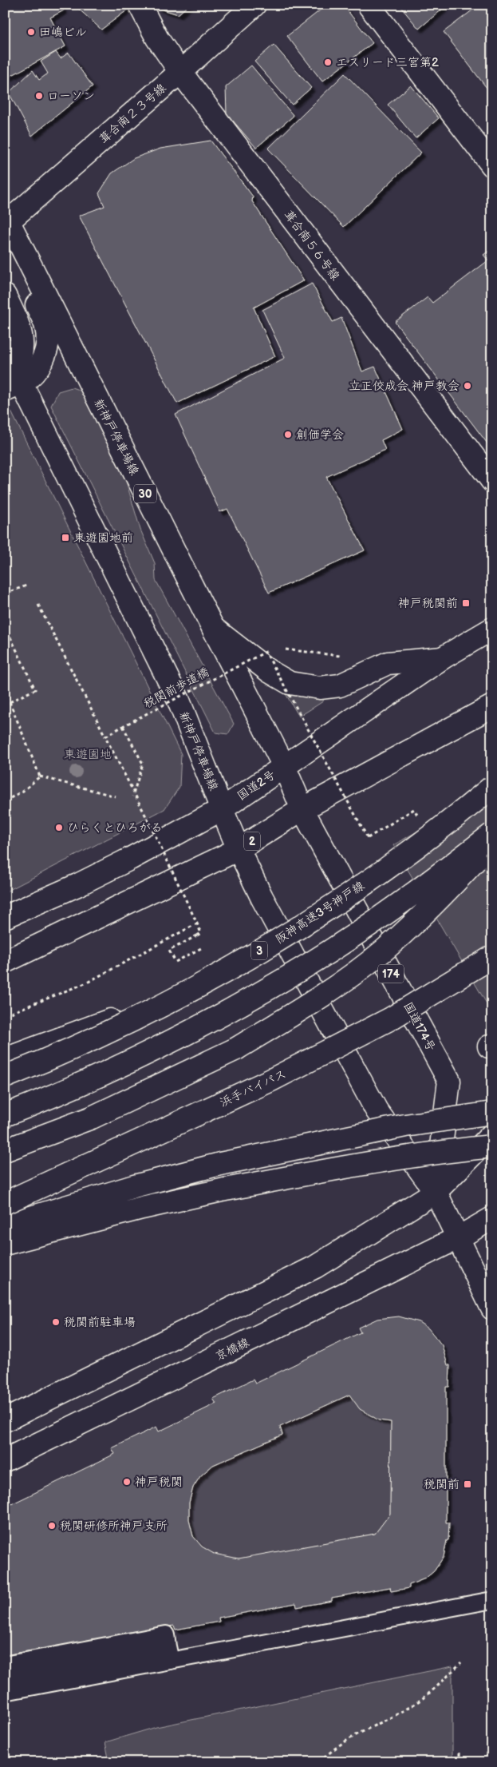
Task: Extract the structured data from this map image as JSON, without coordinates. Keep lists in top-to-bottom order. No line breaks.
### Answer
{"streets":{"main road":["葺合南２３号線","葺合南５６号線","新神戸停車場線","30","国道2号","2","阪神高速3号神戸線","3","174","国道174号","浜手バイパス","京橋線"],"path":["税関前歩道橋"]},"crossings":[["葺合南２３号線","葺合南５６号線"],["葺合南２３号線","新神戸停車場線"],["新神戸停車場線","国道2号"],["新神戸停車場線","国道174号"],["国道2号","国道174号"],["2","国道174号"],["阪神高速3号神戸線","3"]],"parks":["東遊園地"],"places":{"other":["田嶋ビル","エスリード三宮第2","ローソン","立正佼成会 神戸教会","創価学会","ひらくとひろがる","税関前駐車場","神戸税関","税関研修所神戸支所"],"transit":["東遊園地前","神戸税関前","税関前"]}}
